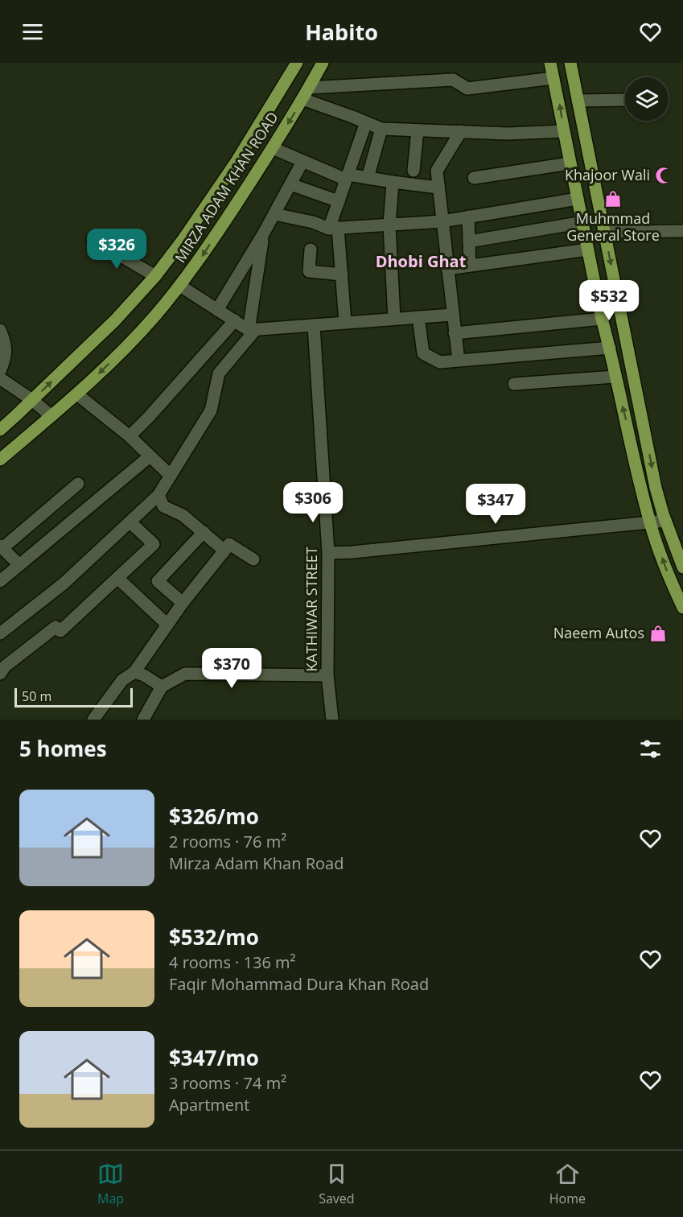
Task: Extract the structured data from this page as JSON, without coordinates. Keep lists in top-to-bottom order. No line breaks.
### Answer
{"streets":{"main road":["MIRZA ADAM KHAN ROAD"],"street":["KATHIWAR STREET"]},"districts":["Dhobi Ghat"],"places":{"mosque":["Khajoor Wali"],"shop":["Muhmmad General Store","Naeem Autos"]},"scale_bar":"50 m","page":{"header":"Habito","price":["$326","$532","$306","$347","$370"],"scale":"50 m","heading":"5 homes","list":[{"name":"$326/mo","note":"2 rooms · 76 m² · Mirza Adam Khan Road"},{"name":"$532/mo","note":"4 rooms · 136 m² · Faqir Mohammad Dura Khan Road"},{"name":"$347/mo","note":"3 rooms · 74 m² · Apartment"}],"tabs":["Map","Saved","Home"]}}
